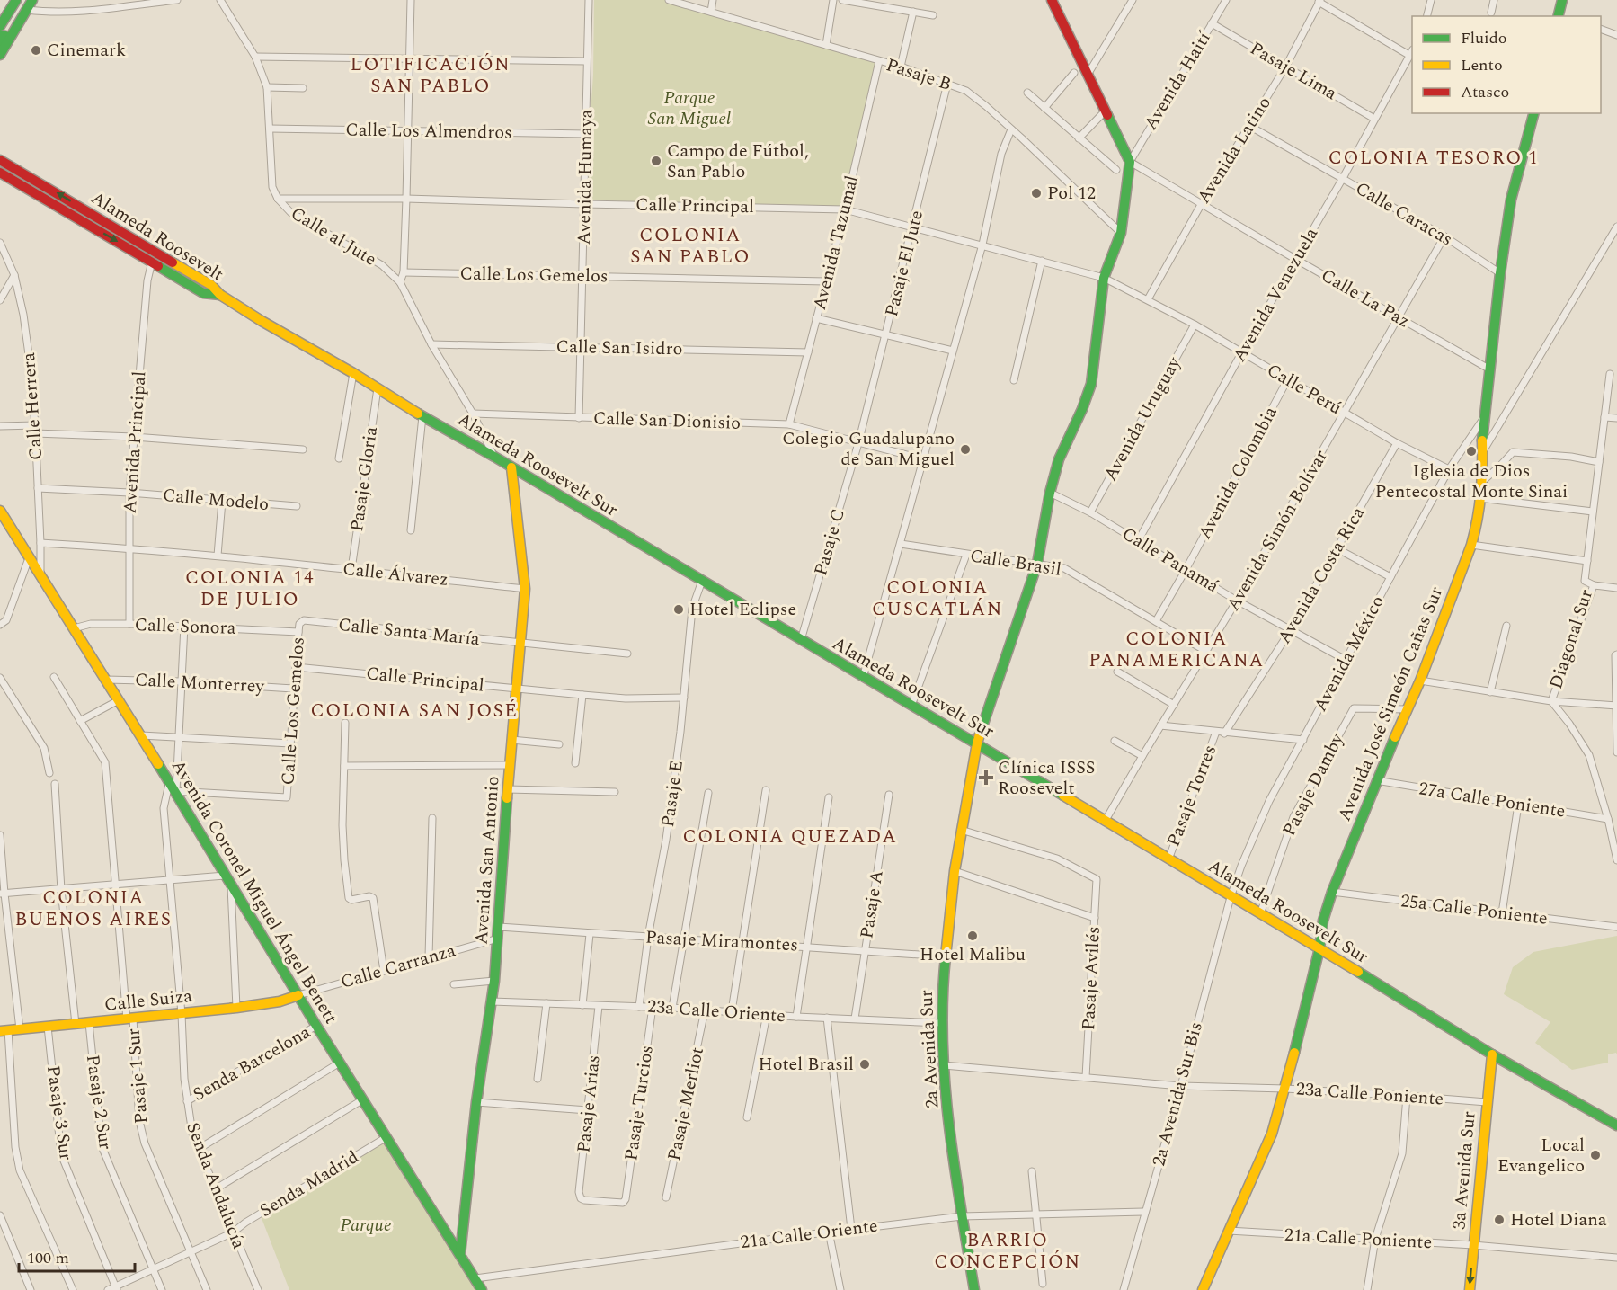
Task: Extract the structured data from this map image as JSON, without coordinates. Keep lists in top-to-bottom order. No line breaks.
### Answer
{"streets":{"main road":["Alameda Roosevelt","Alameda Roosevelt Sur","Avenida José Simeón Cañas Sur","Avenida San Antonio","Avenida Coronel Miguel Ángel Benett","Calle Suiza","2a Avenida Sur","3a Avenida Sur"],"street":["Pasaje Lima","Pasaje B","Avenida Haití","Calle Los Almendros","Avenida Latino","Avenida Humaya","Calle Principal","Calle Caracas","Calle al Jute","Avenida Tazumal","Pasaje El Jute","Calle Los Gemelos","Avenida Venezuela","Calle La Paz","Calle San Isidro","Calle Perú","Calle Herrera","Avenida Uruguay","Calle San Dionisio","Avenida Principal","Avenida Colombia","Pasaje Gloria","Calle Modelo","Avenida Simón Bolívar","Pasaje C","Calle Panamá","Calle Brasil","Calle Álvarez","Avenida Costa Rica","Calle Sonora","Calle Santa María","Diagonal Sur","Avenida México","Calle Monterrey","Pasaje Damby","Pasaje E","Pasaje Torres","27a Calle Poniente","Pasaje A","25a Calle Poniente","Pasaje Miramontes","Calle Carranza","Pasaje Avilés","23a Calle Oriente","Senda Barcelona","Pasaje 1 Sur","2a Avenida Sur Bis","23a Calle Poniente","Pasaje 2 Sur","Pasaje Turcios","Pasaje Arias","Pasaje Merliot","Pasaje 3 Sur","Senda Madrid","Senda Andalucía","21a Calle Oriente","21a Calle Poniente"]},"crossings":[["Pasaje Lima","Avenida Haití"],["Pasaje Lima","Avenida Latino"],["Pasaje Lima","Avenida Venezuela"],["Pasaje B","Avenida Tazumal"],["Pasaje B","Pasaje El Jute"],["Pasaje B","2a Avenida Sur"],["Avenida Haití","Calle La Paz"],["Avenida Haití","2a Avenida Sur"],["Calle Los Almendros","Avenida Humaya"],["Calle Los Almendros","Calle al Jute"],["Avenida Latino","Calle Caracas"],["Avenida Latino","Calle La Paz"],["Avenida Latino","Calle Perú"],["Avenida Humaya","Calle Principal"],["Avenida Humaya","Calle Los Gemelos"],["Avenida Humaya","Calle San Isidro"],["Avenida Humaya","Calle San Dionisio"],["Calle Principal","Calle al Jute"],["Calle Principal","Avenida Tazumal"],["Calle Principal","Pasaje El Jute"],["Calle Principal","Calle Los Gemelos"],["Calle Principal","Calle Perú"],["Calle Principal","Pasaje E"],["Calle Principal","Avenida San Antonio"],["Calle Principal","2a Avenida Sur"],["Calle Caracas","Avenida Venezuela"],["Calle Caracas","Avenida Simón Bolívar"],["Calle Caracas","Avenida José Simeón Cañas Sur"],["Alameda Roosevelt","Avenida Principal"],["Alameda Roosevelt","Alameda Roosevelt Sur"],["Calle al Jute","Calle San Isidro"],["Calle al Jute","Calle San Dionisio"],["Calle al Jute","Alameda Roosevelt Sur"],["Avenida Tazumal","Calle Los Gemelos"],["Avenida Tazumal","Calle San Isidro"],["Avenida Tazumal","Calle San Dionisio"],["Pasaje El Jute","Calle San Dionisio"],["Pasaje El Jute","Pasaje C"],["Calle Los Gemelos","Calle Sonora"],["Calle Los Gemelos","Calle Santa María"],["Calle Los Gemelos","Calle Monterrey"],["Calle Los Gemelos","Avenida Coronel Miguel Ángel Benett"],["Calle Los Gemelos","Senda Andalucía"],["Avenida Venezuela","Calle La Paz"],["Avenida Venezuela","Calle Perú"],["Avenida Venezuela","Calle Panamá"],["Calle La Paz","Avenida Simón Bolívar"],["Calle La Paz","Avenida José Simeón Cañas Sur"],["Calle La Paz","2a Avenida Sur"],["Calle Perú","Avenida Uruguay"],["Calle Perú","Avenida Colombia"],["Calle Perú","Avenida Simón Bolívar"],["Calle Perú","Avenida Costa Rica"],["Calle Perú","Avenida México"],["Calle Perú","2a Avenida Sur"],["Calle Herrera","Calle Modelo"],["Calle Herrera","Calle Álvarez"],["Calle Herrera","Avenida Coronel Miguel Ángel Benett"],["Avenida Uruguay","Calle Panamá"],["Calle San Dionisio","Pasaje C"],["Avenida Principal","Calle Modelo"],["Avenida Principal","Calle Álvarez"],["Avenida Principal","Calle Sonora"],["Alameda Roosevelt Sur","Pasaje Gloria"],["Alameda Roosevelt Sur","Avenida Simón Bolívar"],["Alameda Roosevelt Sur","Pasaje C"],["Alameda Roosevelt Sur","Avenida México"],["Alameda Roosevelt Sur","Avenida José Simeón Cañas Sur"],["Alameda Roosevelt Sur","Pasaje Damby"],["Alameda Roosevelt Sur","Pasaje E"],["Alameda Roosevelt Sur","Pasaje Torres"],["Alameda Roosevelt Sur","Avenida San Antonio"],["Alameda Roosevelt Sur","2a Avenida Sur"],["Alameda Roosevelt Sur","2a Avenida Sur Bis"],["Alameda Roosevelt Sur","3a Avenida Sur"],["Avenida Colombia","Calle Panamá"],["Avenida Colombia","Calle Brasil"],["Pasaje Gloria","Calle Álvarez"],["Avenida Simón Bolívar","Calle Panamá"],["Avenida Simón Bolívar","Calle Brasil"],["Calle Panamá","Avenida Costa Rica"],["Calle Panamá","Avenida México"],["Calle Panamá","2a Avenida Sur"],["Calle Brasil","2a Avenida Sur"],["Calle Álvarez","Avenida San Antonio"],["Calle Sonora","Avenida Coronel Miguel Ángel Benett"],["Calle Sonora","Senda Andalucía"],["Calle Santa María","Avenida San Antonio"],["Diagonal Sur","27a Calle Poniente"],["Avenida México","Avenida José Simeón Cañas Sur"],["Avenida México","2a Avenida Sur Bis"],["Calle Monterrey","Avenida Coronel Miguel Ángel Benett"],["Calle Monterrey","Senda Andalucía"],["Avenida José Simeón Cañas Sur","Pasaje Damby"],["Avenida José Simeón Cañas Sur","27a Calle Poniente"],["Avenida José Simeón Cañas Sur","25a Calle Poniente"],["Avenida José Simeón Cañas Sur","23a Calle Poniente"],["Avenida José Simeón Cañas Sur","21a Calle Poniente"],["Pasaje E","Pasaje Miramontes"],["Pasaje E","23a Calle Oriente"],["Avenida San Antonio","Avenida Coronel Miguel Ángel Benett"],["Avenida San Antonio","Pasaje Miramontes"],["Avenida San Antonio","Calle Carranza"],["Avenida San Antonio","23a Calle Oriente"],["Avenida Coronel Miguel Ángel Benett","Calle Carranza"],["Avenida Coronel Miguel Ángel Benett","Calle Suiza"],["Avenida Coronel Miguel Ángel Benett","Senda Barcelona"],["Avenida Coronel Miguel Ángel Benett","Senda Madrid"],["Avenida Coronel Miguel Ángel Benett","Senda Andalucía"],["Avenida Coronel Miguel Ángel Benett","21a Calle Oriente"],["Pasaje A","Pasaje Miramontes"],["Pasaje A","23a Calle Oriente"],["Pasaje Miramontes","2a Avenida Sur"],["Calle Carranza","Calle Suiza"],["Pasaje Avilés","2a Avenida Sur"],["Calle Suiza","Pasaje 1 Sur"],["Calle Suiza","Pasaje 2 Sur"],["Calle Suiza","Pasaje 3 Sur"],["Calle Suiza","Senda Andalucía"],["23a Calle Oriente","2a Avenida Sur"],["23a Calle Oriente","Pasaje Turcios"],["23a Calle Oriente","Pasaje Arias"],["23a Calle Oriente","Pasaje Merliot"],["2a Avenida Sur","21a Calle Oriente"],["Senda Barcelona","Senda Andalucía"],["Pasaje 1 Sur","Senda Madrid"],["2a Avenida Sur Bis","21a Calle Oriente"],["23a Calle Poniente","3a Avenida Sur"],["Pasaje 2 Sur","Senda Madrid"],["Pasaje Turcios","Pasaje Arias"],["Pasaje 3 Sur","Senda Madrid"],["3a Avenida Sur","21a Calle Poniente"],["Senda Madrid","Senda Andalucía"]],"districts":["LOTIFICACIÓN SAN PABLO","COLONIA TESORO 1","COLONIA SAN PABLO","COLONIA 14 DE JULIO","COLONIA CUSCATLÁN","COLONIA PANAMERICANA","COLONIA SAN JOSÉ","COLONIA QUEZADA","COLONIA BUENOS AIRES","BARRIO CONCEPCIÓN"],"parks":["Parque San Miguel","Parque"],"places":{"other":["Cinemark","Campo de Fútbol, San Pablo","Pol 12","Colegio Guadalupano de San Miguel","Iglesia de Dios Pentecostal Monte Sinai","Hotel Eclipse","Hotel Malibu","Hotel Brasil","Local Evangelico","Hotel Diana"],"health":["Clínica ISSS Roosevelt"]},"legend":["Fluido","Lento","Atasco"],"scale_bar":"100 m"}
